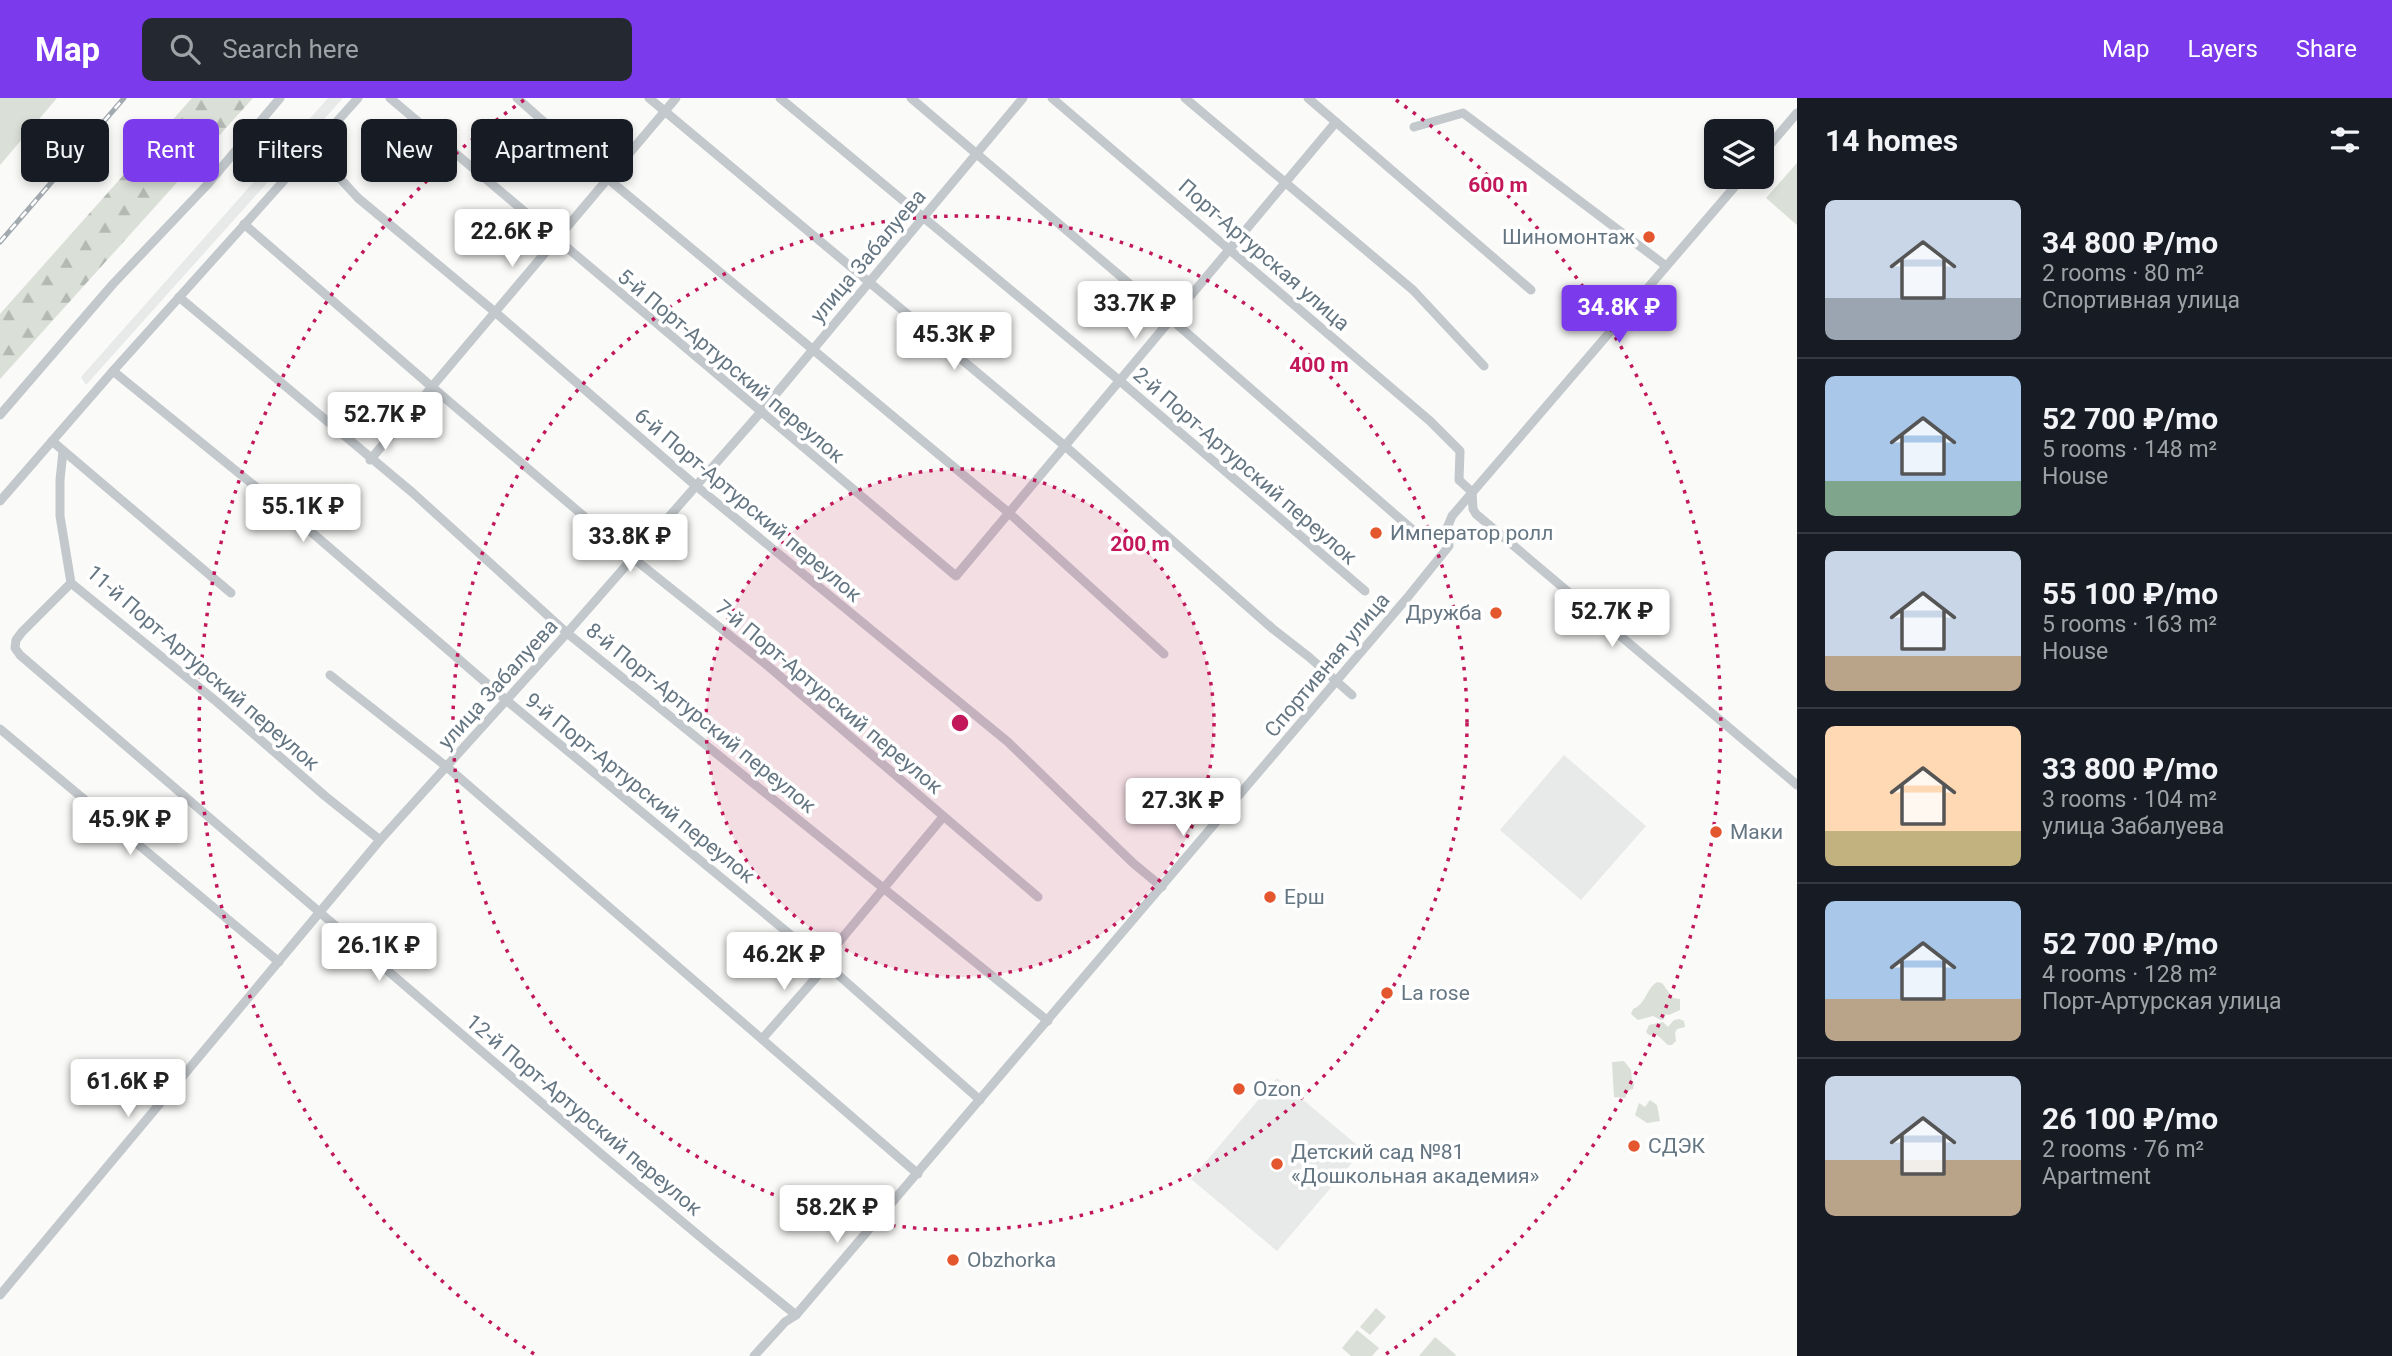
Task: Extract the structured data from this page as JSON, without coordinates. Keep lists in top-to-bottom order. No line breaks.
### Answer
{"streets":{"street":["Порт-Артурская улица","улица Забалуева","5-й Порт-Артурский переулок","2-й Порт-Артурский переулок","6-й Порт-Артурский переулок","Спортивная улица","11-й Порт-Артурский переулок","7-й Порт-Артурский переулок","8-й Порт-Артурский переулок","9-й Порт-Артурский переулок","12-й Порт-Артурский переулок"]},"crossings":[["Порт-Артурская улица","Спортивная улица"],["улица Забалуева","5-й Порт-Артурский переулок"],["улица Забалуева","2-й Порт-Артурский переулок"],["улица Забалуева","6-й Порт-Артурский переулок"],["улица Забалуева","11-й Порт-Артурский переулок"],["улица Забалуева","7-й Порт-Артурский переулок"],["улица Забалуева","8-й Порт-Артурский переулок"],["улица Забалуева","9-й Порт-Артурский переулок"],["улица Забалуева","12-й Порт-Артурский переулок"],["6-й Порт-Артурский переулок","Спортивная улица"],["Спортивная улица","8-й Порт-Артурский переулок"],["Спортивная улица","9-й Порт-Артурский переулок"],["Спортивная улица","12-й Порт-Артурский переулок"],["11-й Порт-Артурский переулок","12-й Порт-Артурский переулок"]],"places":["Шиномонтаж","Император ролл","Дружба","Маки","Ерш","La rose","Ozon","СДЭК","Детский сад №81 «Дошкольная академия»","Obzhorka"],"page":{"header":"Map","search":"Search here","nav":["Map","Layers","Share"],"heading":"14 homes","chip":["Buy","Rent","Filters","New","Apartment"],"list":[{"name":"34 800 ₽/mo","note":"2 rooms · 80 m² · Спортивная улица"},{"name":"52 700 ₽/mo","note":"5 rooms · 148 m² · House"},{"name":"55 100 ₽/mo","note":"5 rooms · 163 m² · House"},{"name":"33 800 ₽/mo","note":"3 rooms · 104 m² · улица Забалуева"},{"name":"52 700 ₽/mo","note":"4 rooms · 128 m² · Порт-Артурская улица"},{"name":"26 100 ₽/mo","note":"2 rooms · 76 m² · Apartment"}],"price":["22.6K ₽","33.7K ₽","34.8K ₽","45.3K ₽","52.7K ₽","55.1K ₽","33.8K ₽","52.7K ₽","27.3K ₽","45.9K ₽","26.1K ₽","46.2K ₽","61.6K ₽","58.2K ₽"]},"rings":["600 m","400 m","200 m"]}
